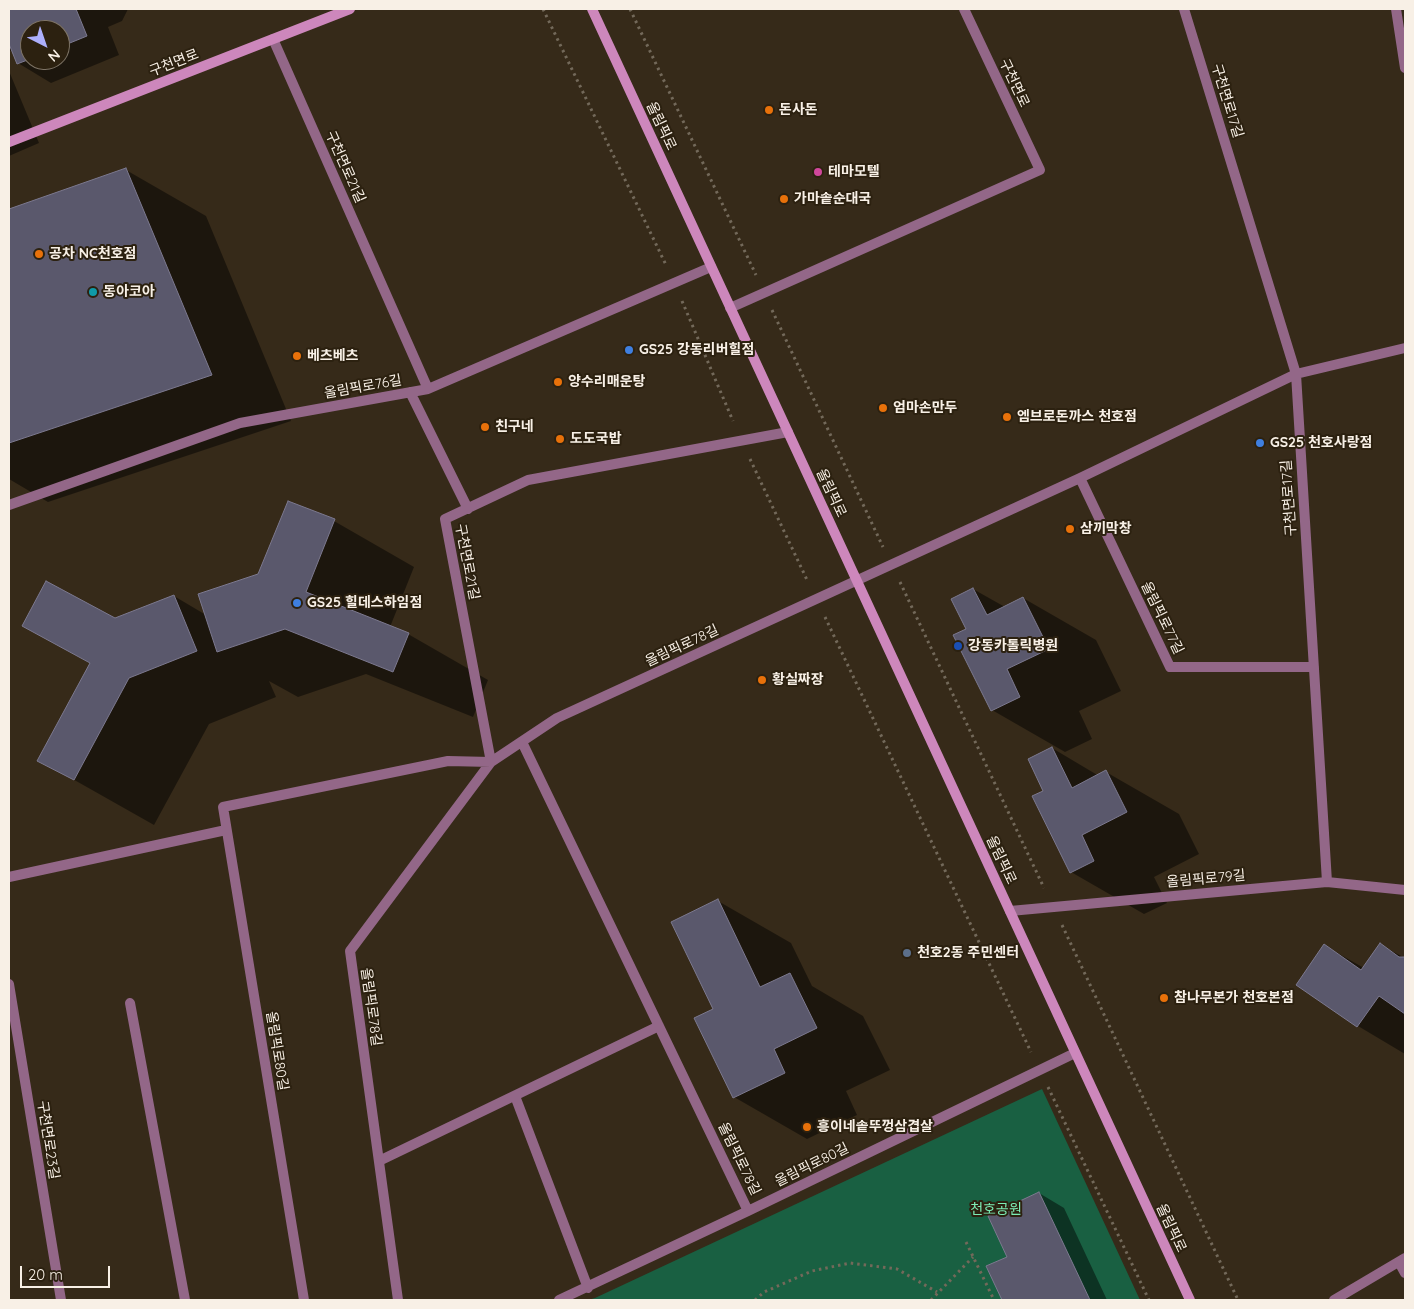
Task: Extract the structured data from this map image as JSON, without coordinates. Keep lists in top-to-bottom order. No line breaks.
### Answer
{"streets":{"main road":["구천면로","올림픽로"],"street":["구천면로17길","구천면로21길","올림픽로76길","올림픽로77길","올림픽로78길","올림픽로79길","올림픽로80길","구천면로23길"]},"crossings":[["구천면로","구천면로21길"],["구천면로17길","올림픽로77길"],["구천면로17길","올림픽로79길"],["올림픽로","올림픽로76길"],["올림픽로","올림픽로78길"],["올림픽로","올림픽로79길"],["올림픽로","올림픽로80길"],["구천면로21길","올림픽로76길"],["구천면로21길","올림픽로78길"],["구천면로21길","올림픽로80길"],["올림픽로78길","올림픽로80길"]],"parks":["천호공원"],"places":["돈사돈","테마모텔","가마솥순대국","공차 NC천호점","동아코아","GS25 강동리버힐점","베츠베츠","양수리매운탕","엄마손만두","엠브로돈까스 천호점","친구네","도도국밥","GS25 천호사랑점","삼끼막창","GS25 힐데스하임점","강동카톨릭병원","황실짜장","천호2동 주민센터","참나무본가 천호본점","흥이네솥뚜껑삼겹살"],"scale_bar":"20 m","north":"bottom right"}
